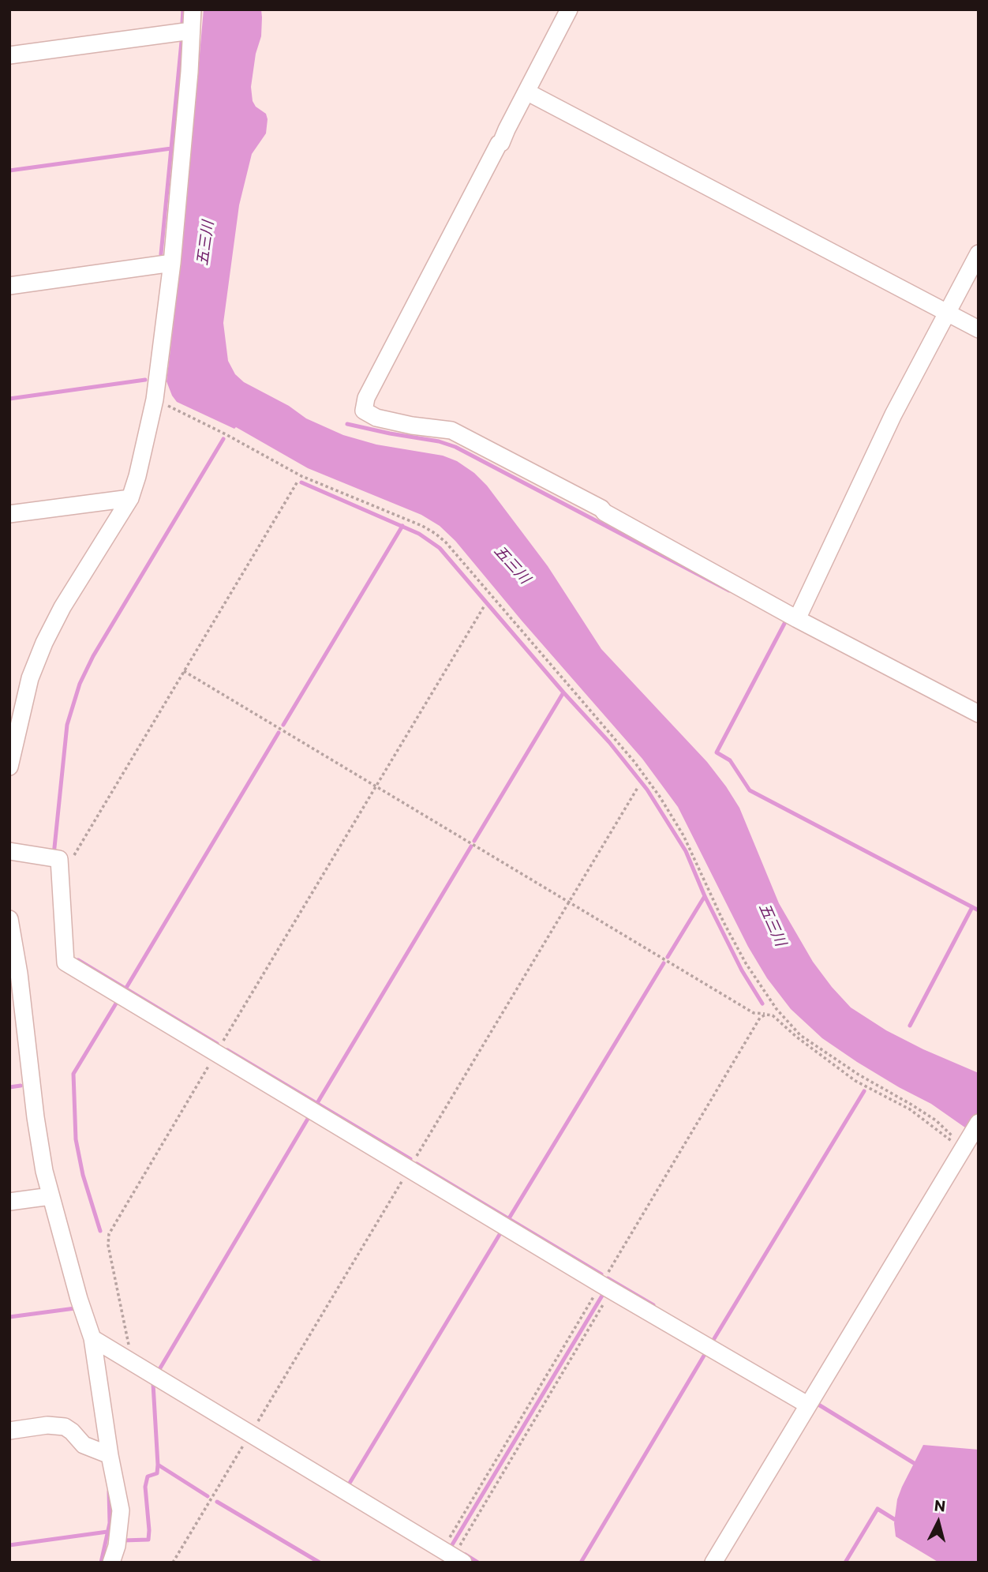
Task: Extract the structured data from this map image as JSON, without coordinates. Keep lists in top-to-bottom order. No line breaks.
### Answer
{"water":["五三川"],"north":"top"}
